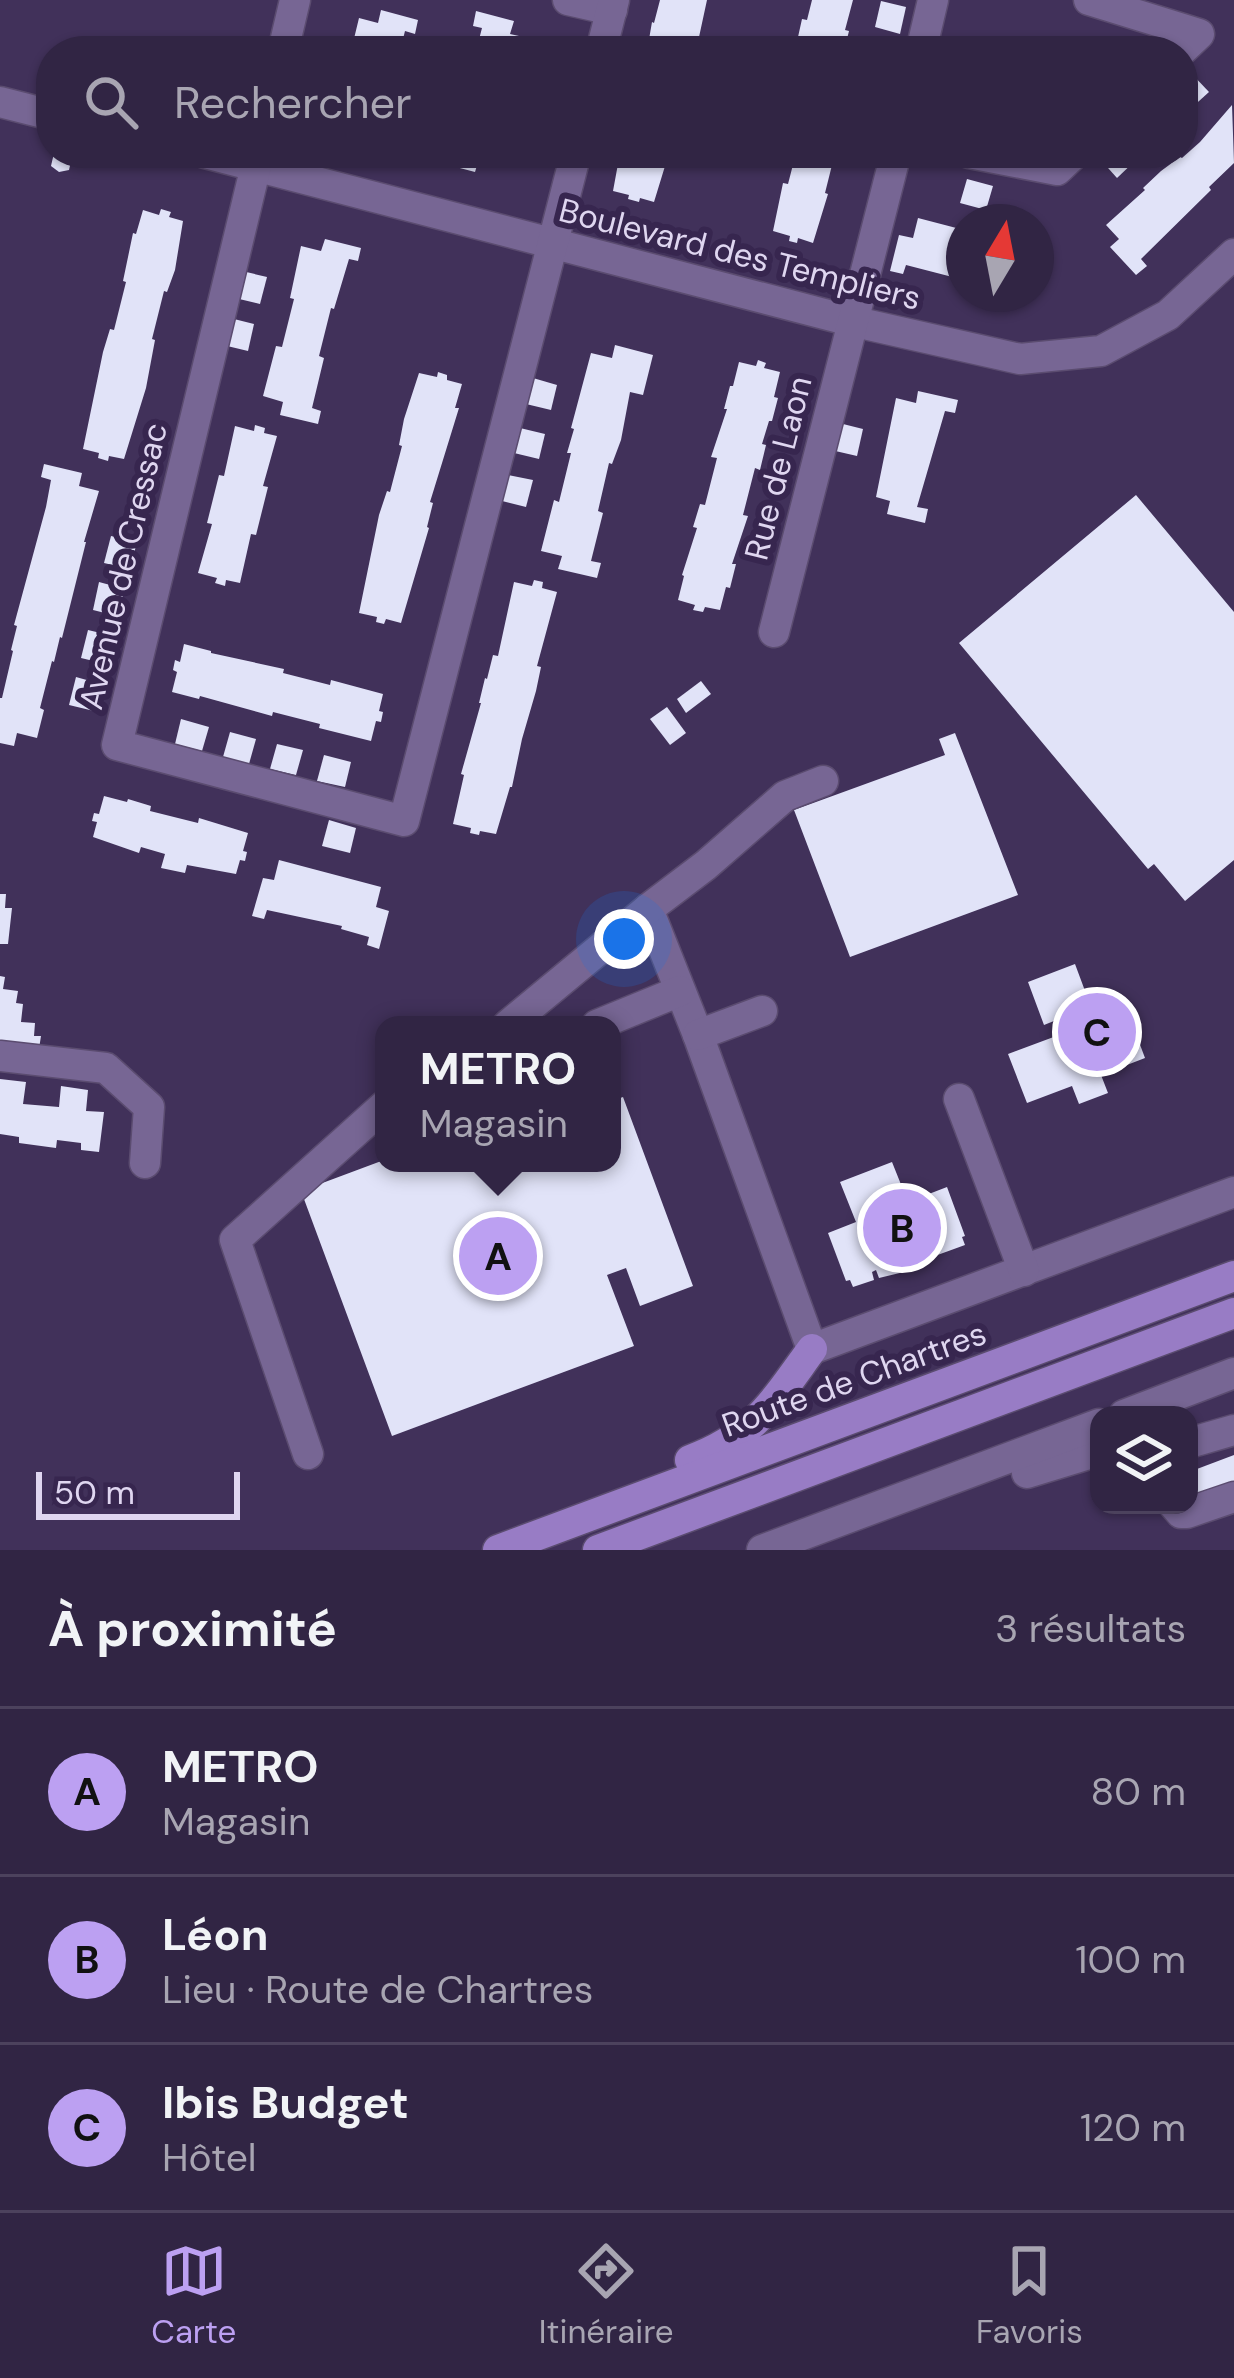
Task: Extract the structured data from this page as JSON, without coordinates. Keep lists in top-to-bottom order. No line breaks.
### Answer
{"streets":{"main road":["Route de Chartres"],"street":["Boulevard des Templiers","Rue de Laon","Avenue de Cressac"]},"crossings":[["Boulevard des Templiers","Rue de Laon"],["Boulevard des Templiers","Avenue de Cressac"]],"scale_bar":"50 m","north":"top","page":{"search":"Rechercher","pins":["C","B","A"],"popup":["METRO","Magasin"],"scale":"50 m","heading":["À proximité","3 résultats"],"list":[{"mark":"A","name":"METRO","note":"Magasin","value":"80 m"},{"mark":"B","name":"Léon","note":"Lieu · Route de Chartres","value":"100 m"},{"mark":"C","name":"Ibis Budget","note":"Hôtel","value":"120 m"}],"nav":["Carte","Itinéraire","Favoris"]}}
